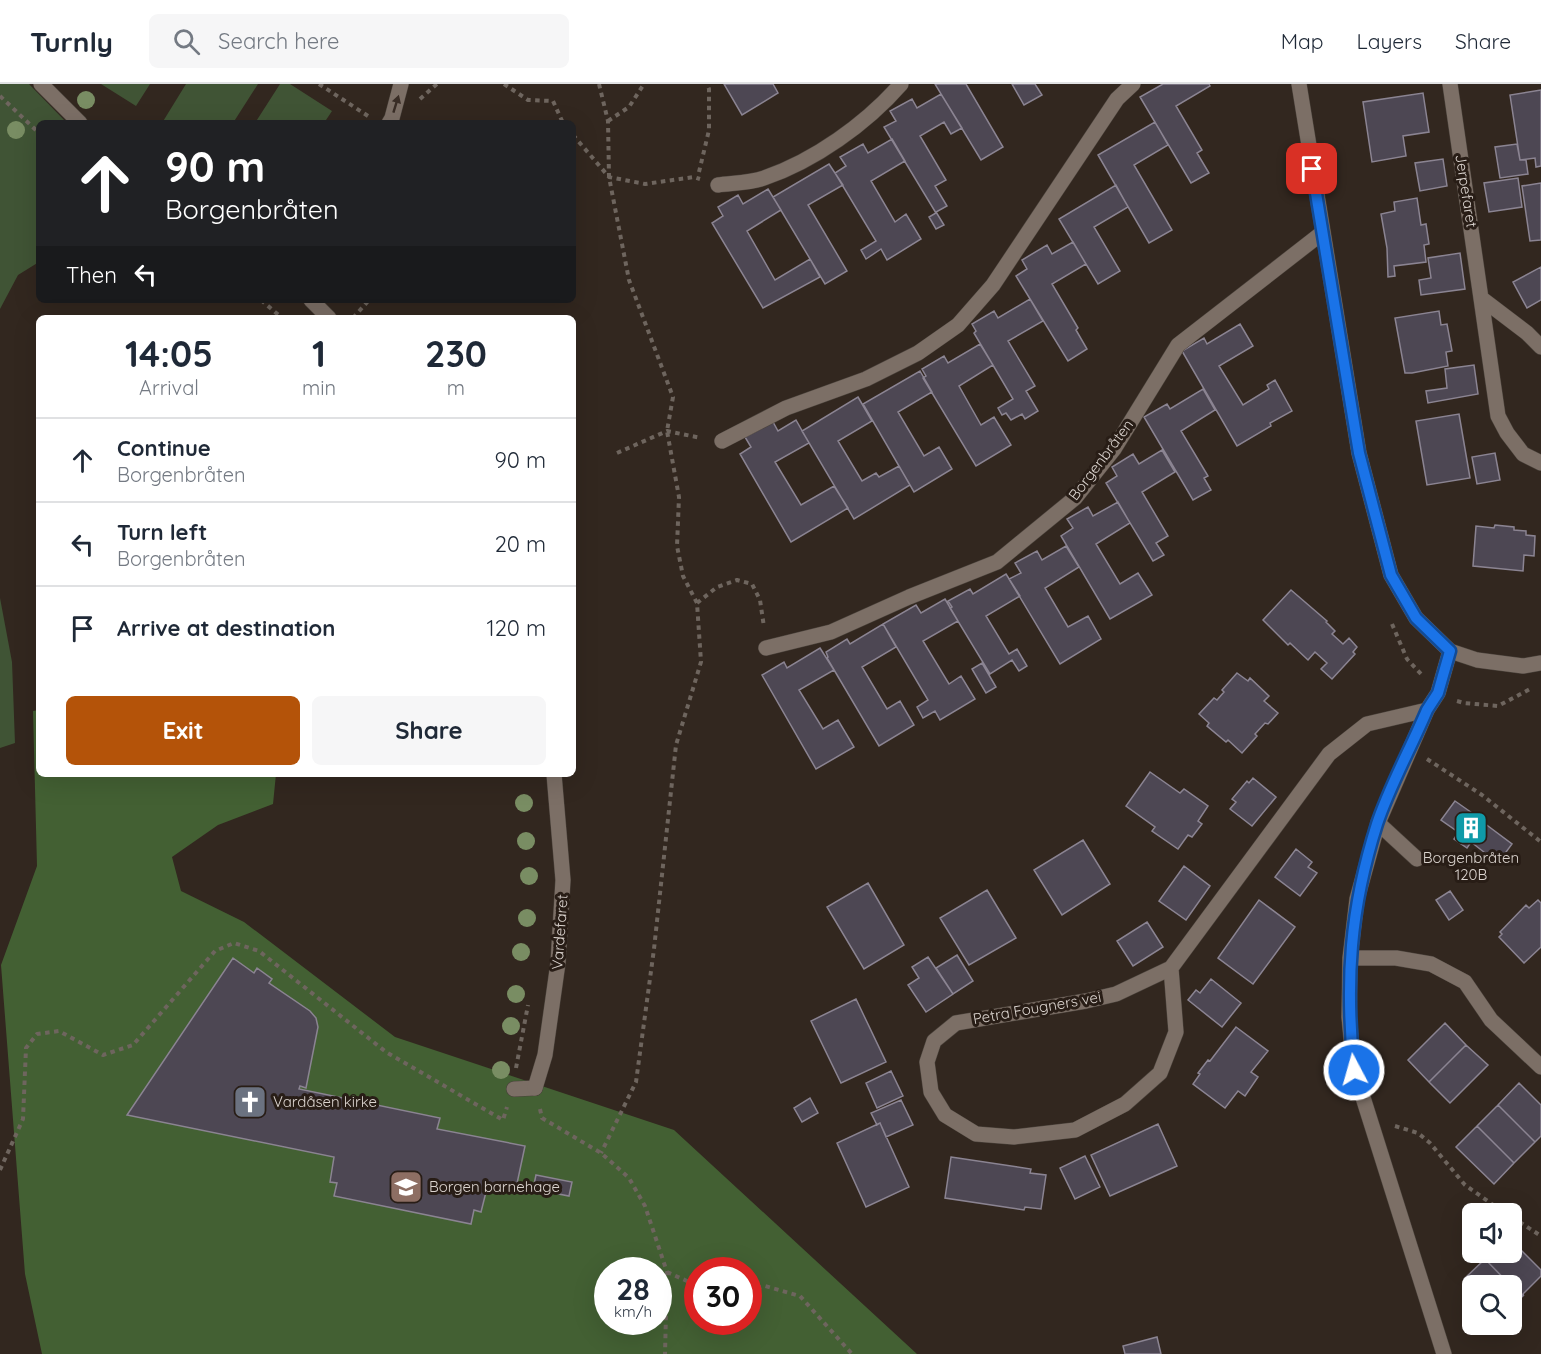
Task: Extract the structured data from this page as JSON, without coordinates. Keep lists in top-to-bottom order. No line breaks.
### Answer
{"streets":{"street":["Jerpefaret","Borgenbråten","Vardefaret","Petra Fougners vei"]},"places":{"building":["Borgenbråten 120B"],"church":["Vardåsen kirke"],"school or university":["Borgen barnehage"]},"page":{"header":"Turnly","search":"Search here","nav":["Map","Layers","Share"],"turn":["90 m","Borgenbråten"],"then":"Then","eta":["14:05","Arrival","1","min","230","m"],"list":[{"name":"Continue","note":"Borgenbråten","value":"90 m"},{"name":"Turn left","note":"Borgenbråten","value":"20 m"},{"name":"Arrive at destination","value":"120 m"}],"buttons":["Exit","Share"],"speed":"28 km/h","limit":"30"}}
